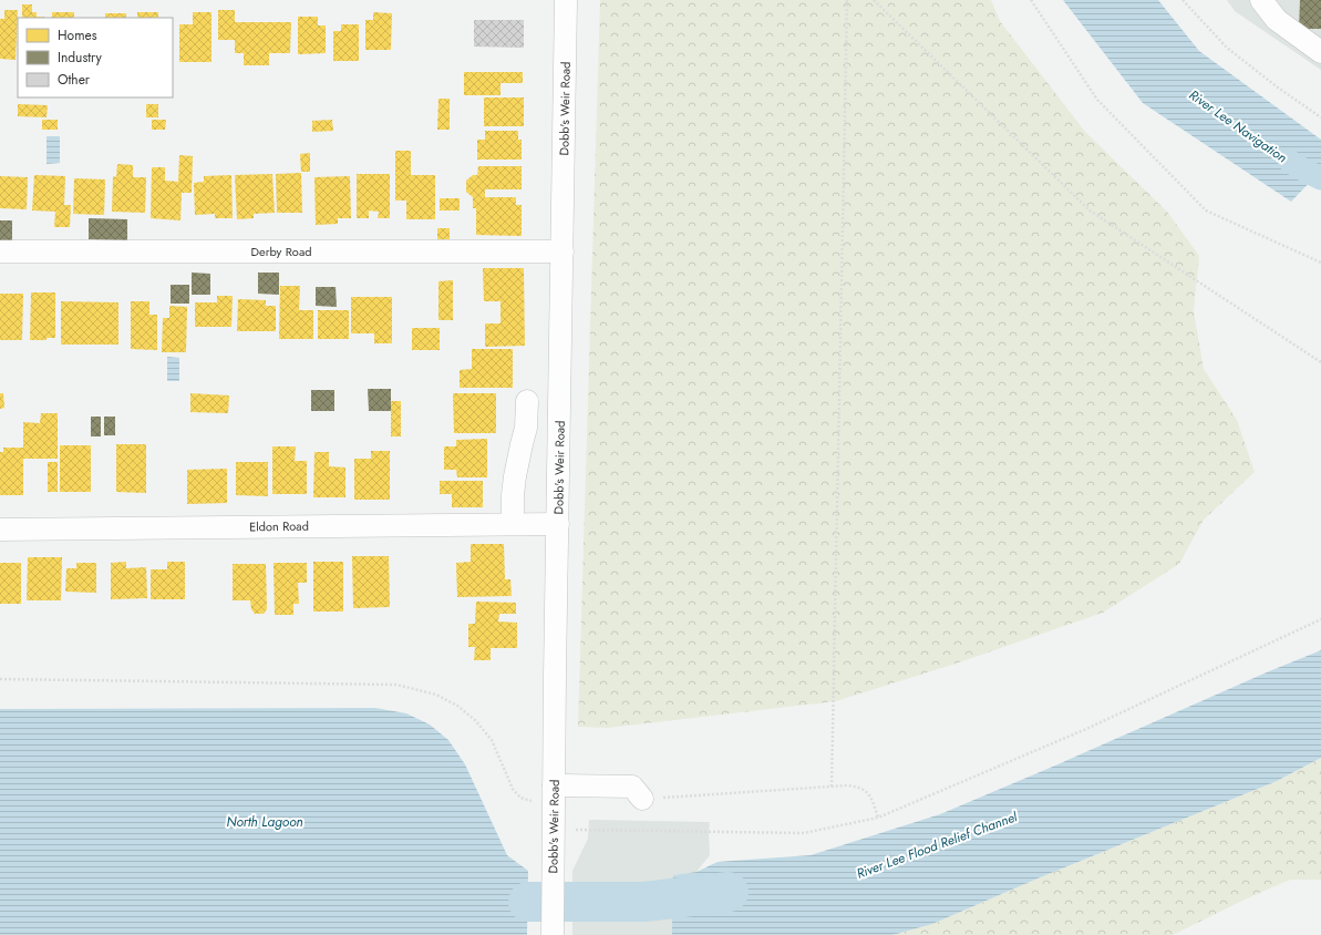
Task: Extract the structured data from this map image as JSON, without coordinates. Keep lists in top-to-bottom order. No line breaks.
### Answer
{"streets":{"street":["Dobb's Weir Road","Derby Road","Eldon Road"]},"crossings":[["Dobb's Weir Road","Derby Road"],["Dobb's Weir Road","Eldon Road"]],"water":["River Lee Navigation","North Lagoon","River Lee Flood Relief Channel"],"legend":["Homes","Industry","Other"]}
